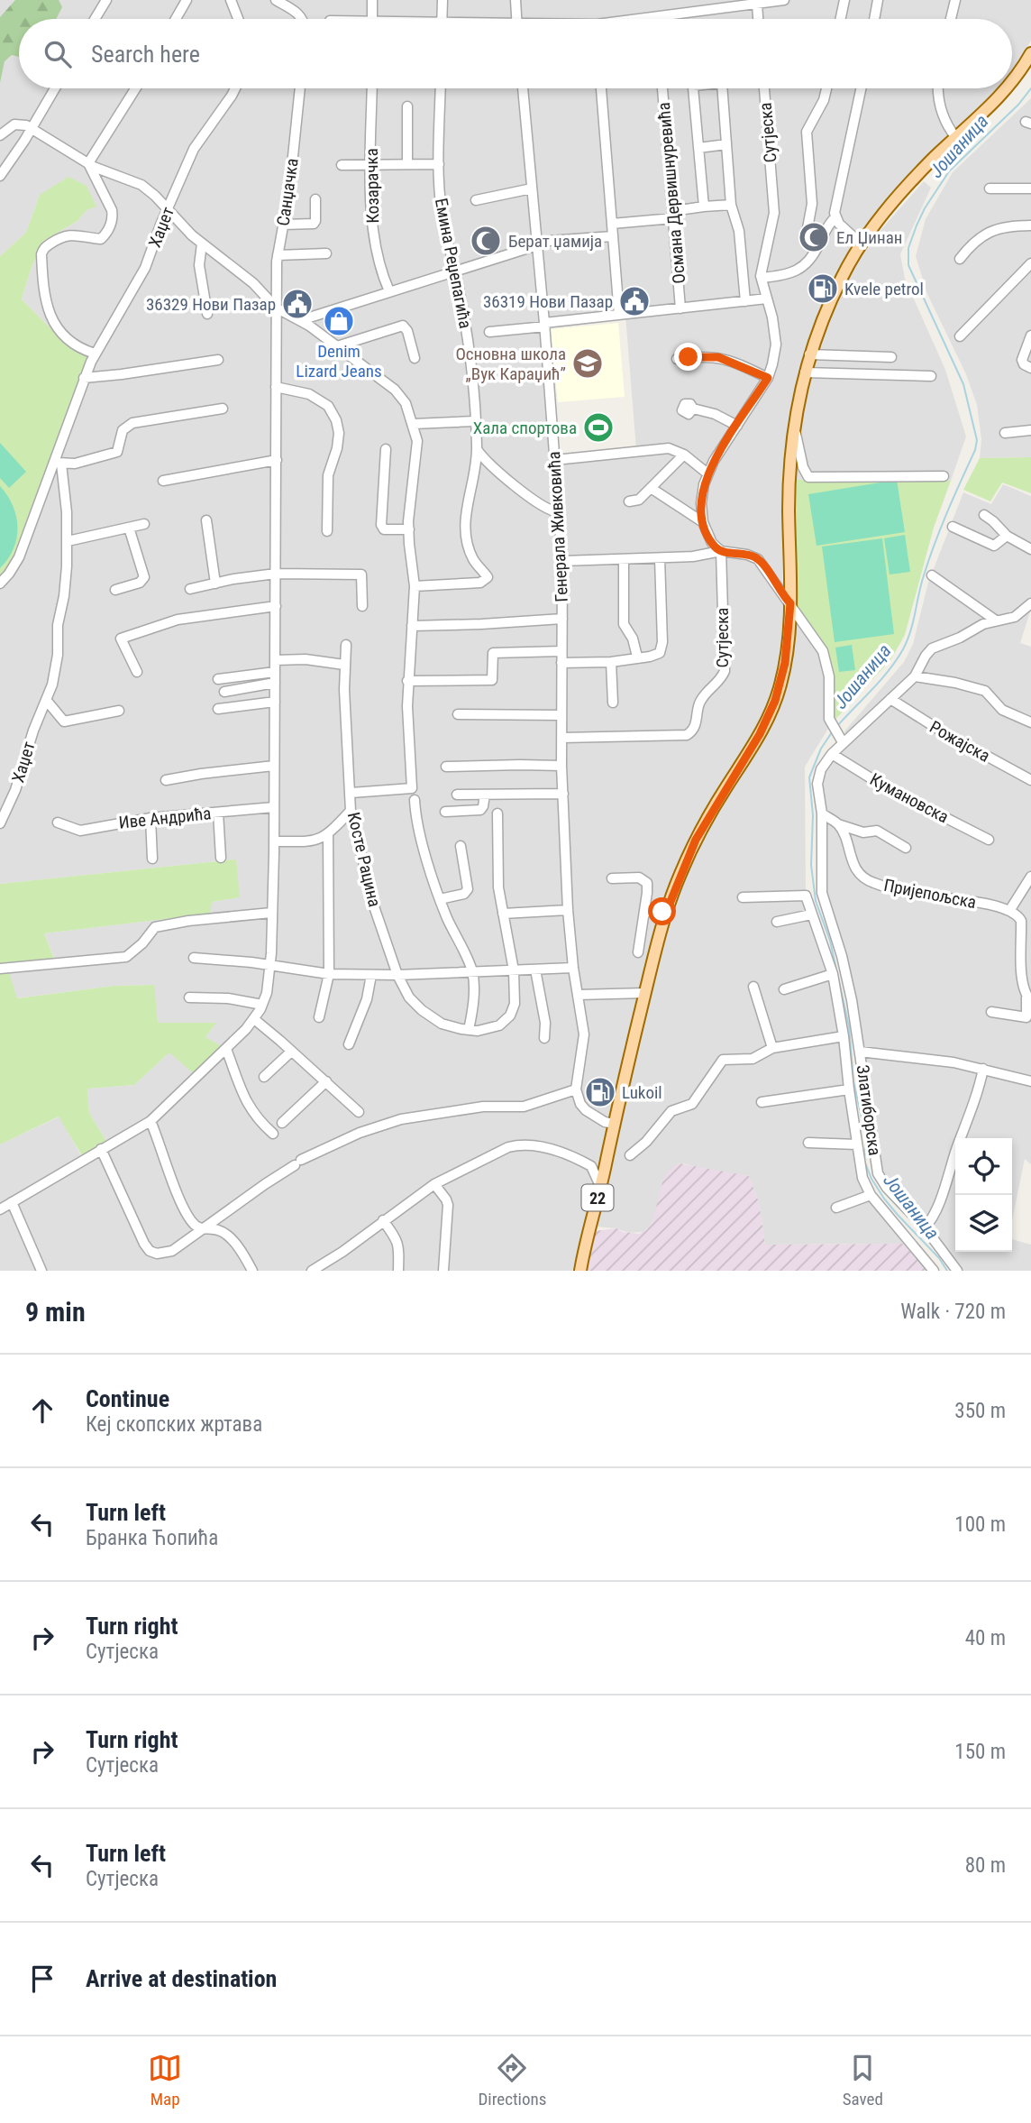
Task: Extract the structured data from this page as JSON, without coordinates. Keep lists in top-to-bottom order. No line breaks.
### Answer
{"streets":{"main road":["22"],"street":["Сутјеска","Козарачка","Санџачка","Османа Дервишнуревића","Хаџет","Емина Реџепагића","Генерала Живковића","Рожајска","Кумановска","Иве Андрића","Косте Рацина","Пријепољска","Златиборска"]},"crossings":[["Сутјеска","Генерала Живковића"]],"water":["Јошаница"],"places":{"mosque":["Ел Џинан","Берат џамија"],"fuel station":["Kvele petrol","Lukoil"],"public building":["36319 Нови Пазар","36329 Нови Пазар"],"shop":["Denim Lizard Jeans"],"school or university":["Основна школа „Вук Караџић”"],"sports":["Хала спортова"]},"page":{"search":"Search here","heading":["9 min","Walk · 720 m"],"list":[["Continue","Кеј скопских жртава","350 m"],["Turn left","Бранка Ћопића","100 m"],["Turn right","Сутјеска","40 m"],["Turn right","Сутјеска","150 m"],["Turn left","Сутјеска","80 m"],"Arrive at destination"],"nav":["Map","Directions","Saved"]}}
